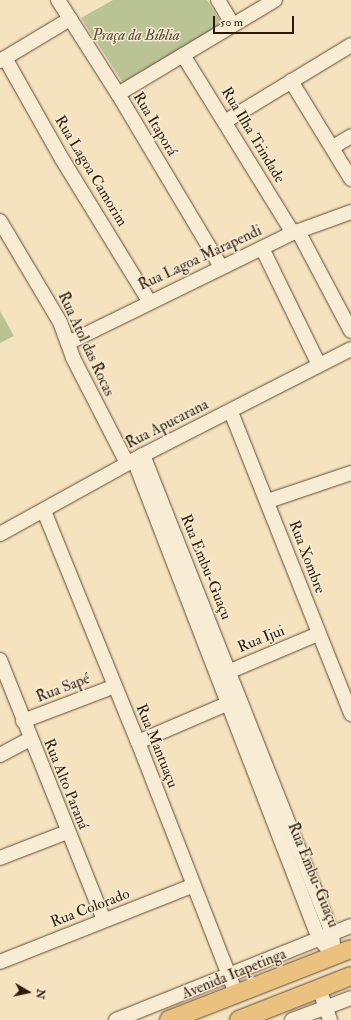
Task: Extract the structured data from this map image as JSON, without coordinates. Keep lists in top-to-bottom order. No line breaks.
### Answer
{"streets":{"main road":["Avenida Itapetinga"],"street":["Rua Itaporá","Rua Ilha Trindade","Rua Lagoa Camorim","Rua Lagoa Marapendi","Rua Atol das Rocas","Rua Apucarana","Rua Xombre","Rua Embu-Guaçu","Rua Ijui","Rua Sapé","Rua Mantuaçu","Rua Alto Paraná","Rua Colorado"]},"crossings":[["Rua Itaporá","Rua Lagoa Marapendi"],["Rua Ilha Trindade","Rua Lagoa Marapendi"],["Rua Lagoa Camorim","Rua Lagoa Marapendi"],["Rua Lagoa Marapendi","Rua Atol das Rocas"],["Rua Atol das Rocas","Rua Apucarana"],["Rua Atol das Rocas","Rua Embu-Guaçu"],["Rua Apucarana","Rua Xombre"],["Rua Apucarana","Rua Embu-Guaçu"],["Rua Apucarana","Rua Mantuaçu"],["Rua Xombre","Rua Ijui"],["Rua Embu-Guaçu","Rua Ijui"],["Rua Embu-Guaçu","Avenida Itapetinga"],["Rua Sapé","Rua Mantuaçu"],["Rua Sapé","Rua Alto Paraná"],["Rua Mantuaçu","Rua Colorado"],["Rua Mantuaçu","Avenida Itapetinga"],["Rua Alto Paraná","Rua Colorado"]],"parks":["Praça da Bíblia"],"scale_bar":"50 m","north":"right"}
